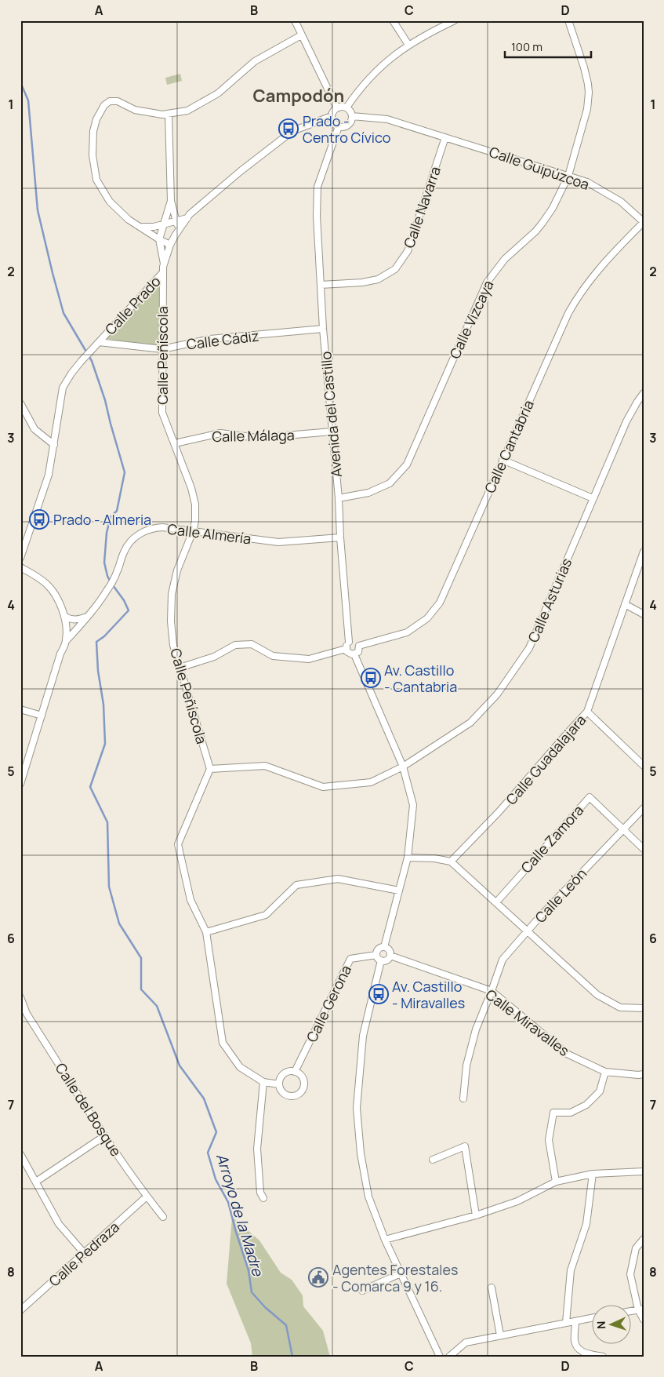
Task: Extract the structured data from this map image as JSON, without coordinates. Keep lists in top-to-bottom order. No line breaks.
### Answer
{"streets":{"street":["Calle Guipúzcoa","Calle Navarra","Calle Prado","Calle Vizcaya","Calle Cádiz","Calle Peñíscola","Avenida del Castillo","Calle Málaga","Calle Cantabria","Calle Almería","Calle Asturias","Calle Guadalajara","Calle Zamora","Calle León","Calle Gerona","Calle Miravalles","Calle del Bosque","Calle Pedraza"]},"crossings":[["Calle Guipúzcoa","Calle Navarra"],["Calle Guipúzcoa","Calle Prado"],["Calle Guipúzcoa","Calle Vizcaya"],["Calle Guipúzcoa","Avenida del Castillo"],["Calle Guipúzcoa","Calle Cantabria"],["Calle Navarra","Avenida del Castillo"],["Calle Prado","Calle Cádiz"],["Calle Prado","Calle Peñíscola"],["Calle Prado","Avenida del Castillo"],["Calle Vizcaya","Avenida del Castillo"],["Calle Cádiz","Calle Peñíscola"],["Calle Cádiz","Avenida del Castillo"],["Calle Peñíscola","Calle Málaga"],["Calle Peñíscola","Calle Almería"],["Calle Peñíscola","Calle Asturias"],["Avenida del Castillo","Calle Málaga"],["Avenida del Castillo","Calle Cantabria"],["Avenida del Castillo","Calle Almería"],["Calle Zamora","Calle León"],["Calle León","Calle Miravalles"],["Calle Gerona","Calle Miravalles"],["Calle del Bosque","Calle Pedraza"]],"districts":["Campodón"],"water":["Arroyo de la Madre"],"places":{"bus stop":["Prado - Centro Cívico","Prado - Almeria","Av. Castillo - Cantabria","Av. Castillo - Miravalles"],"public building":["Agentes Forestales - Comarca 9 y 16."]},"scale_bar":"100 m","north":"left","grid":{"columns":["A","B","C","D"],"rows":["1","2","3","4","5","6","7","8"]}}
